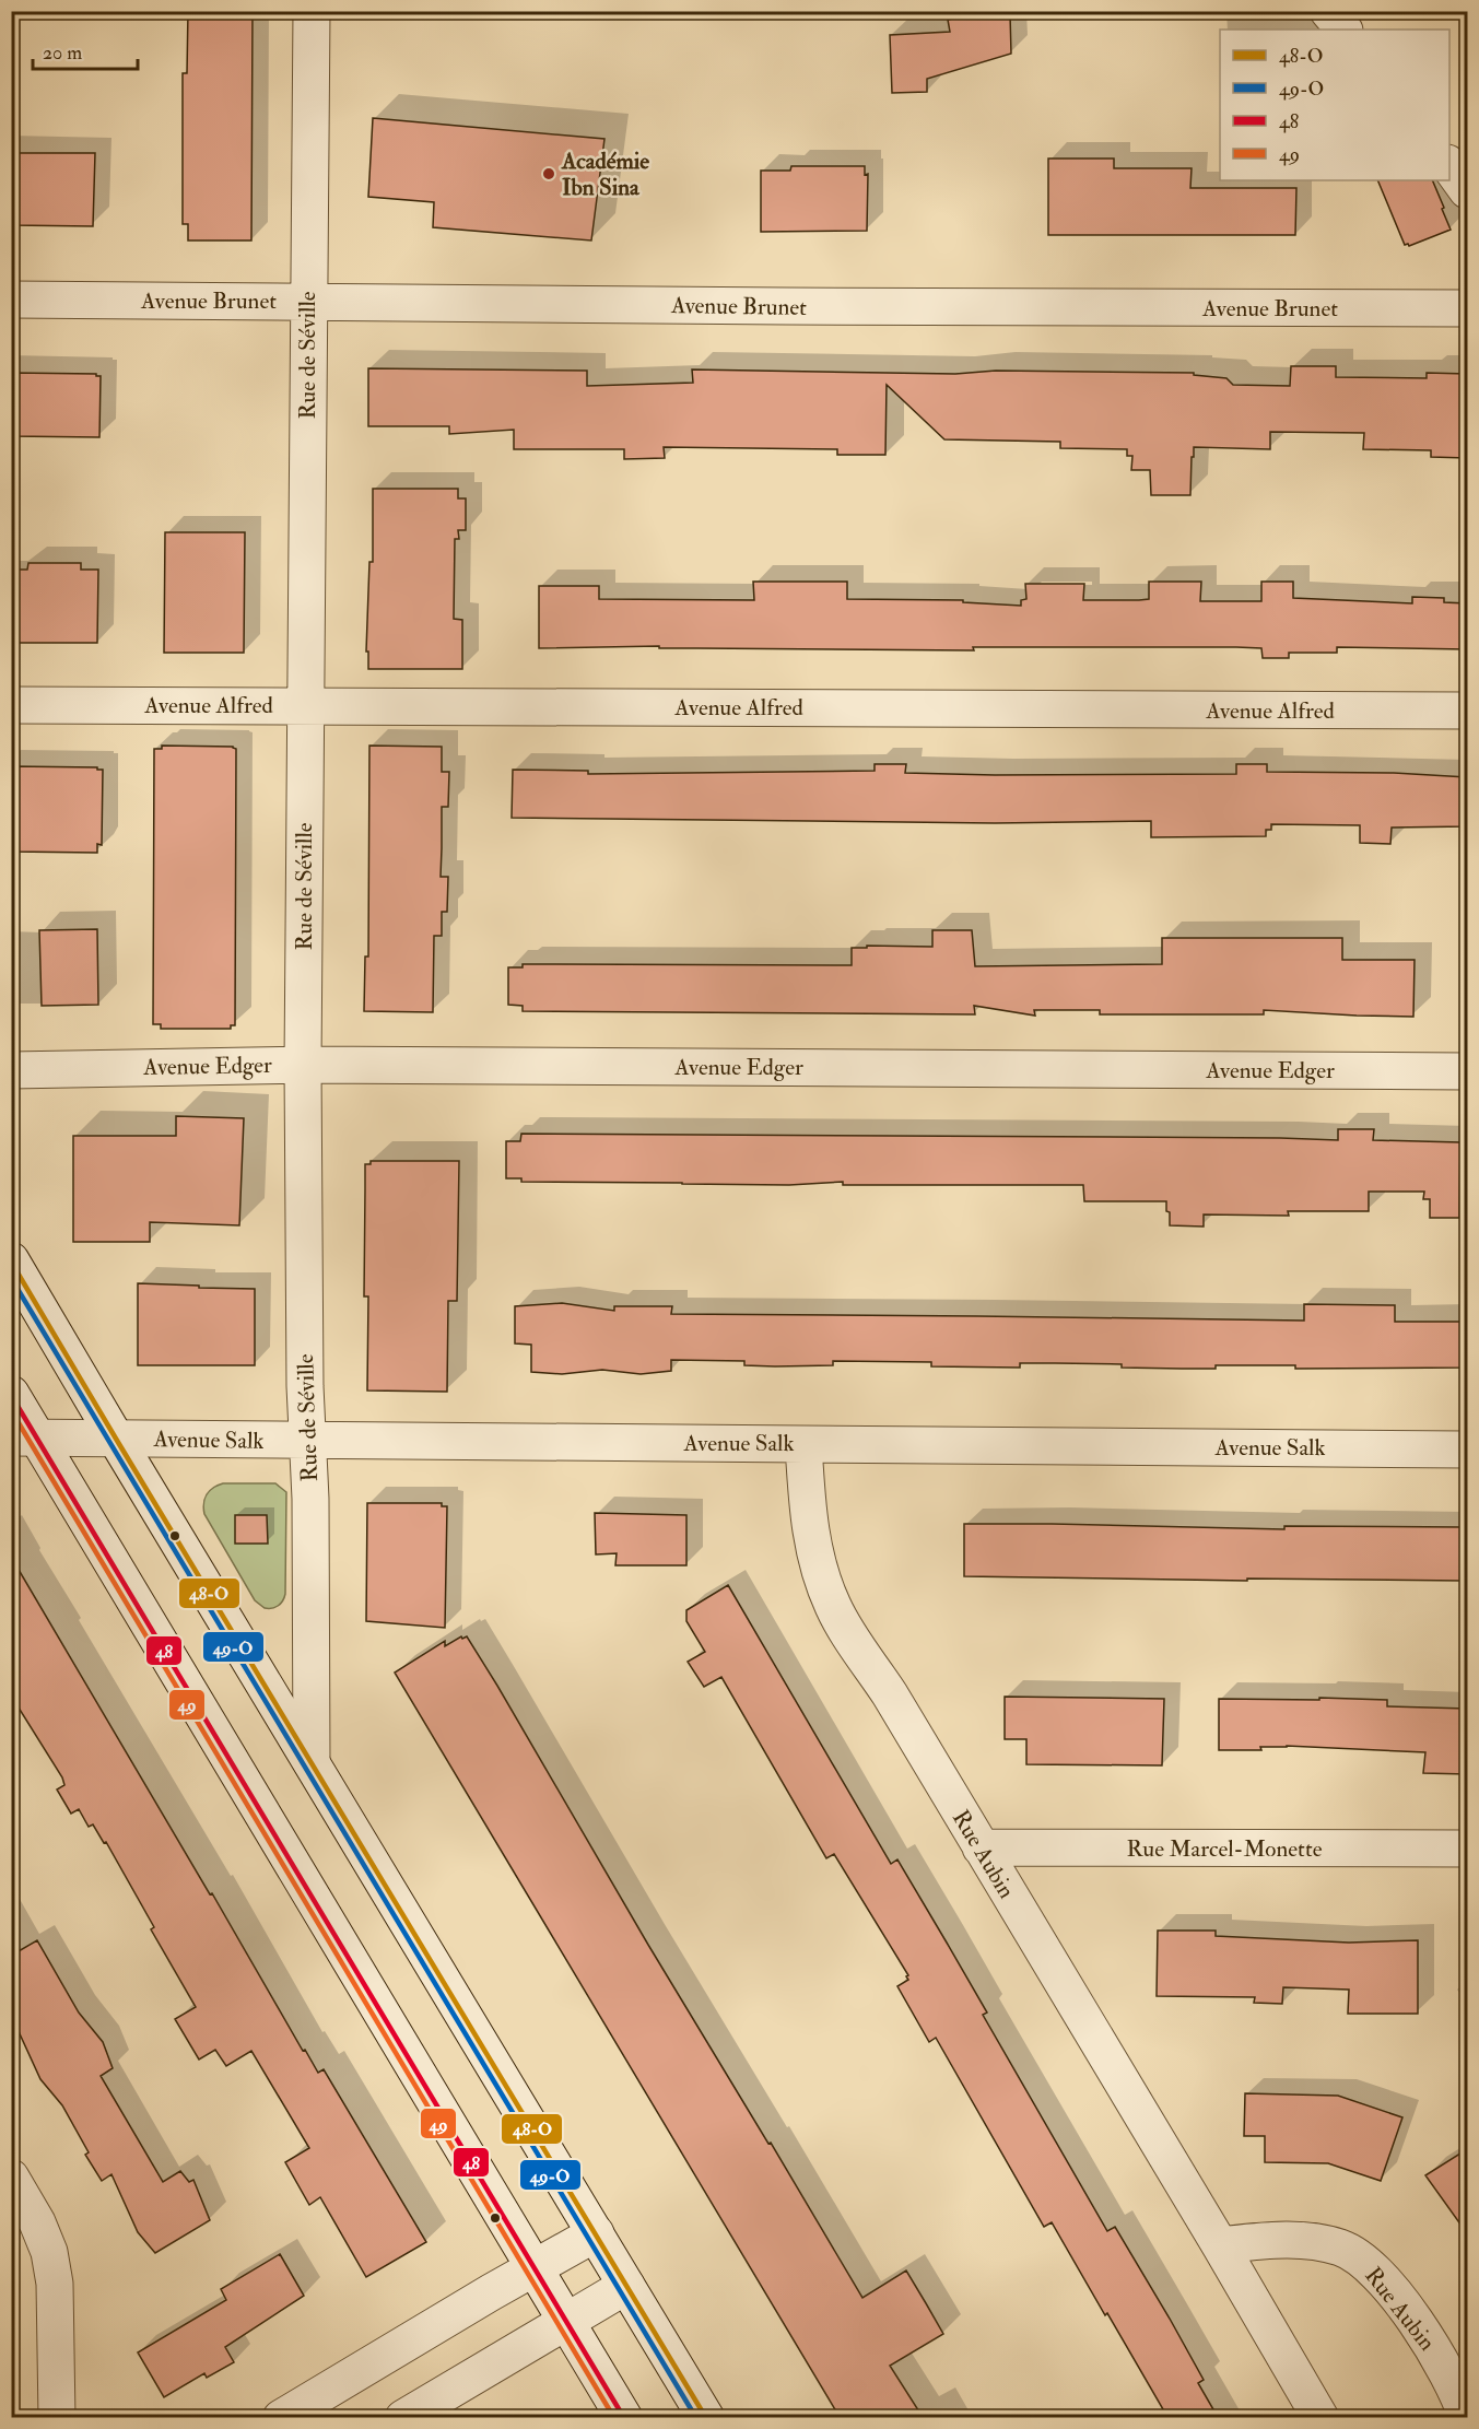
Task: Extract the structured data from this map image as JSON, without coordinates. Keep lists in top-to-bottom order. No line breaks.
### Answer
{"streets":{"street":["Avenue Brunet","Rue de Séville","Avenue Alfred","Avenue Edger","Avenue Salk","Rue Marcel-Monette","Rue Aubin"]},"crossings":[["Avenue Brunet","Rue de Séville"],["Rue de Séville","Avenue Alfred"],["Rue de Séville","Avenue Edger"],["Rue de Séville","Avenue Salk"],["Avenue Salk","Rue Aubin"],["Rue Marcel-Monette","Rue Aubin"]],"places":["Académie Ibn Sina"],"lines":["transit line 48-O","transit line 49-O","transit line 48","transit line 49"],"legend":["48-O","49-O","48","49"],"scale_bar":"20 m"}
